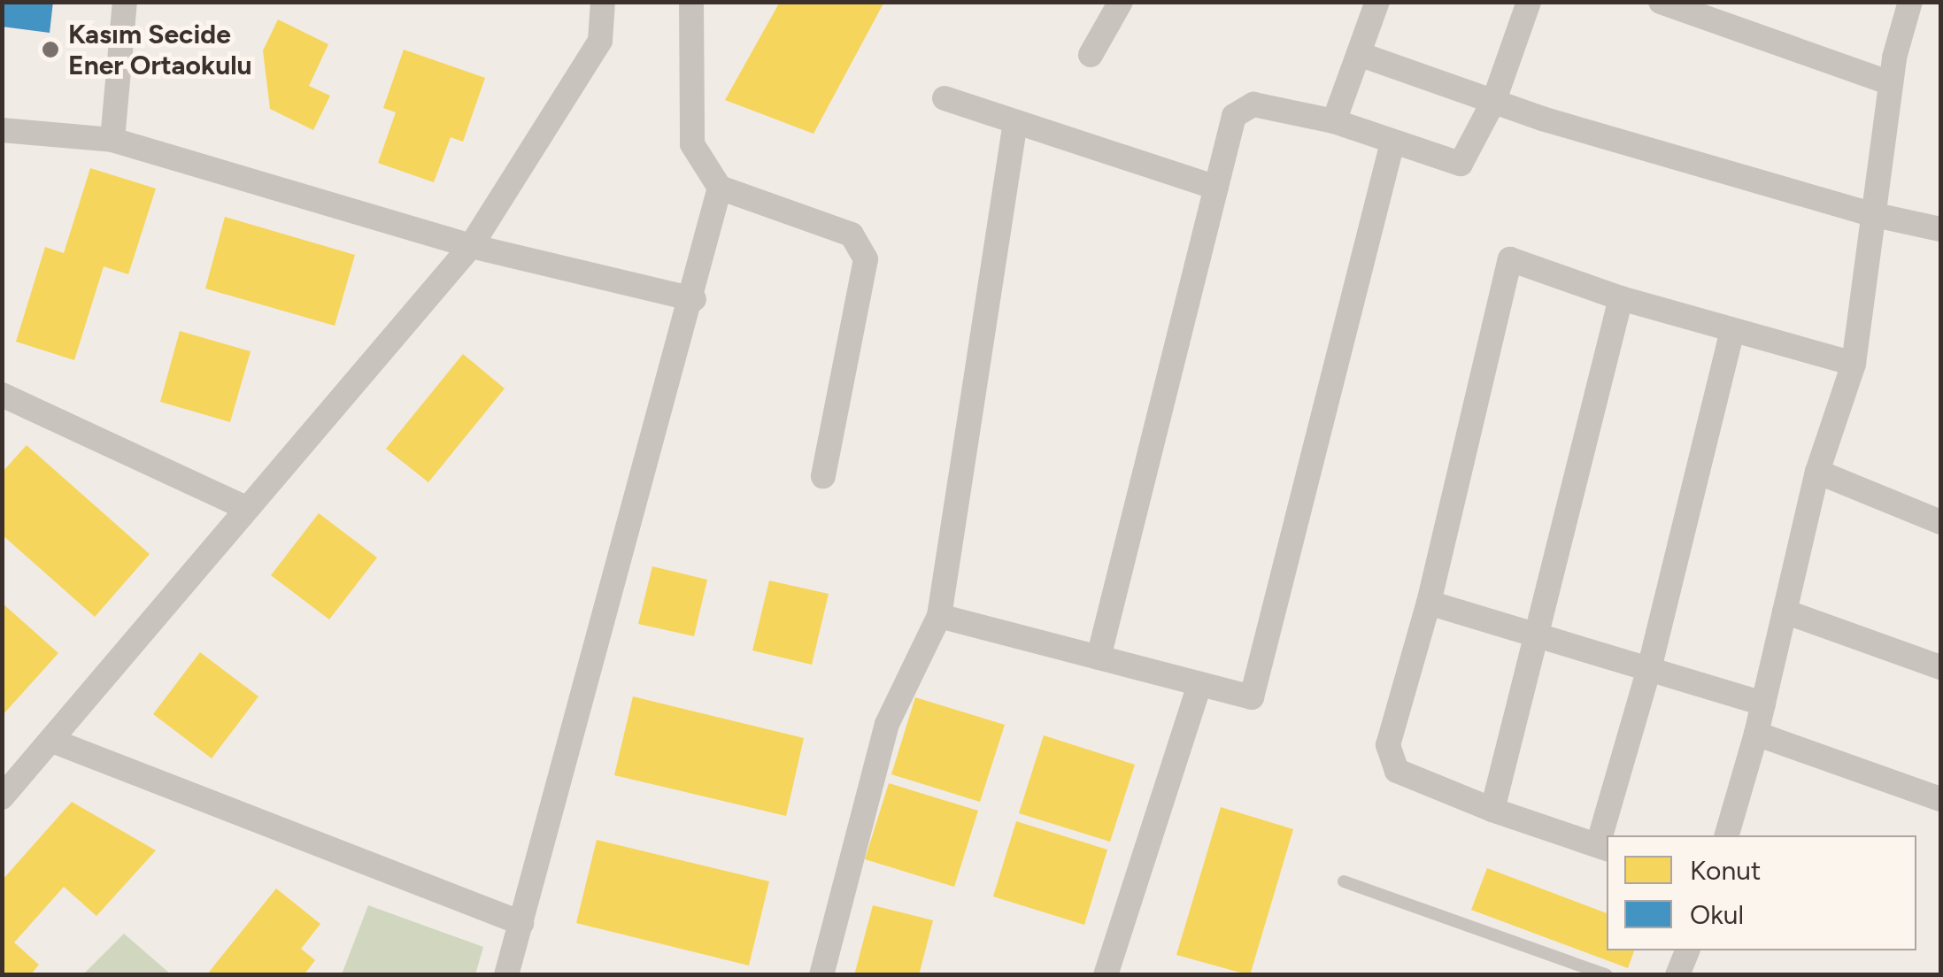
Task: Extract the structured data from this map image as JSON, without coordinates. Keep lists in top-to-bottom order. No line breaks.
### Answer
{"places":["Kasım Secide Ener Ortaokulu"],"legend":["Konut","Okul"]}
